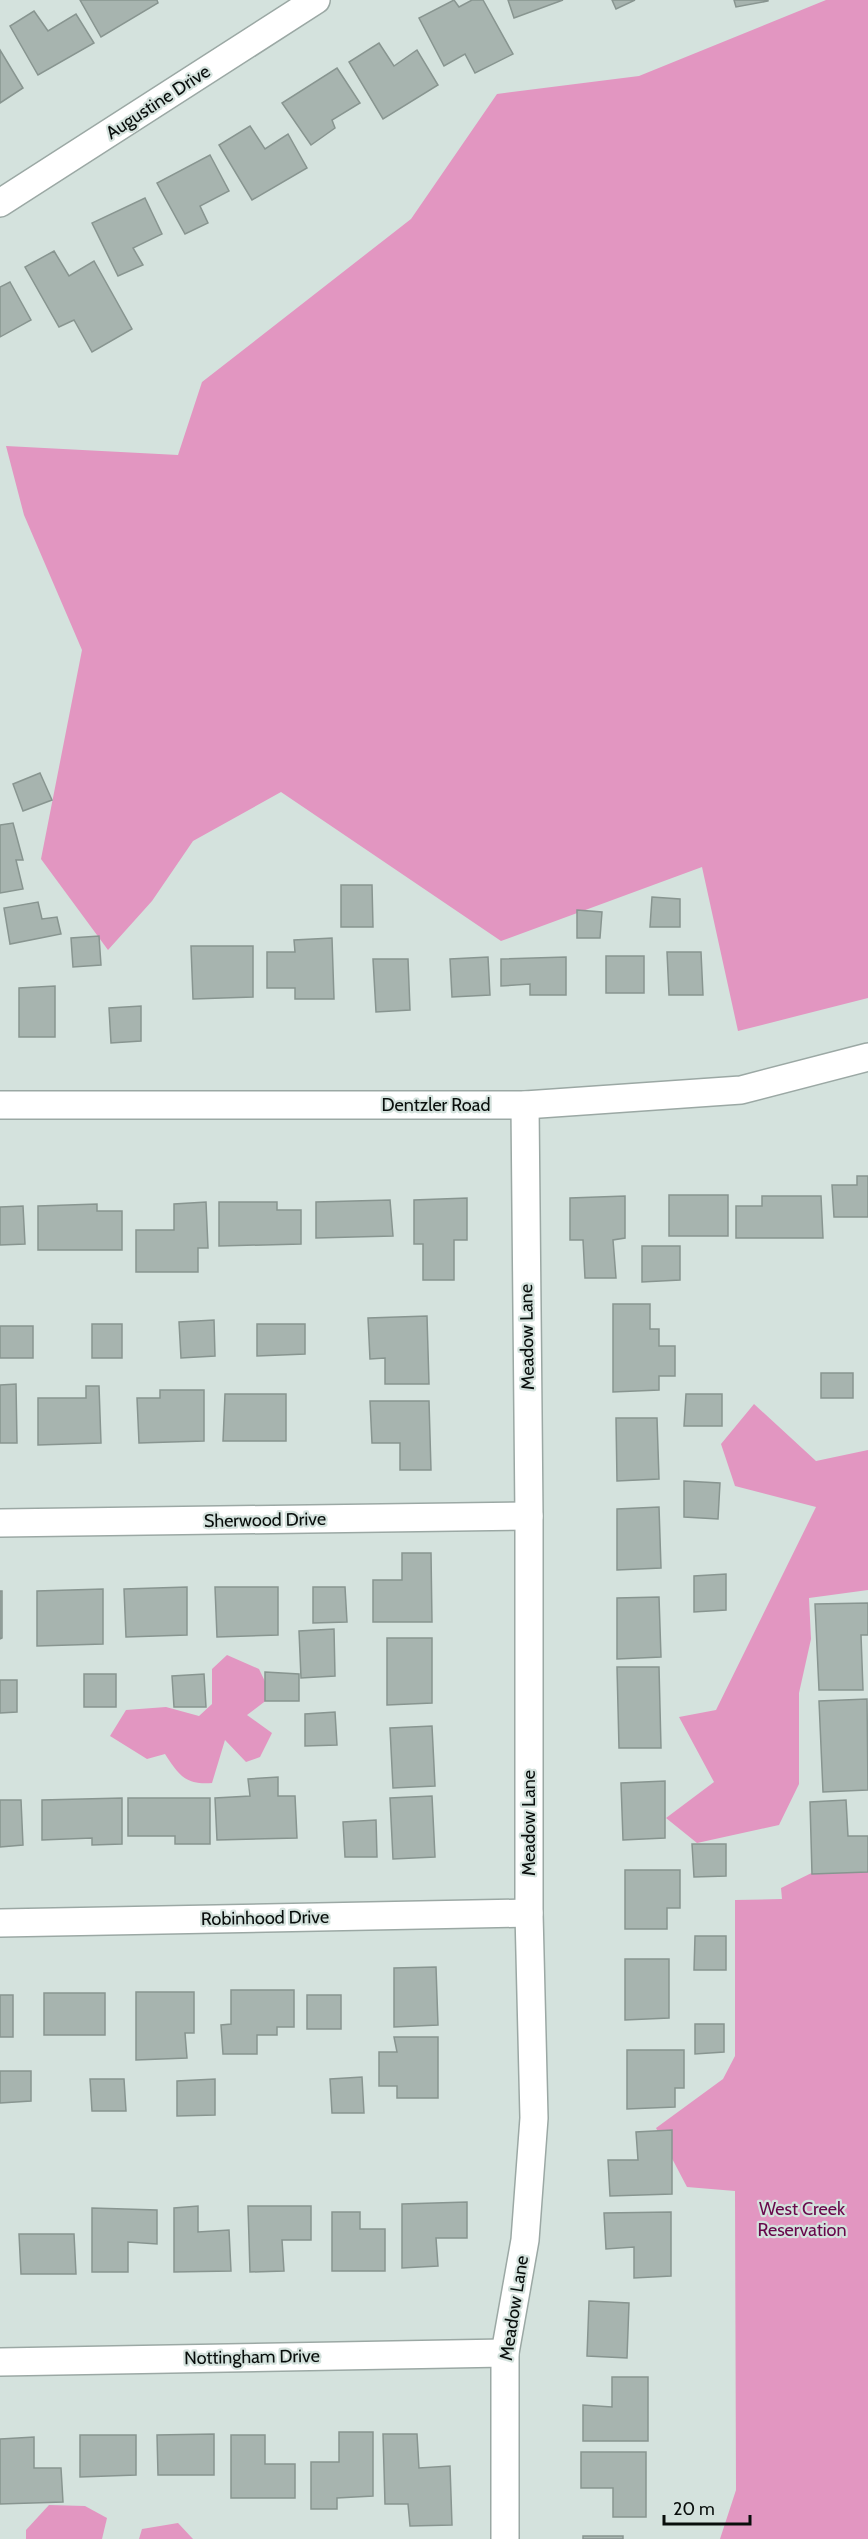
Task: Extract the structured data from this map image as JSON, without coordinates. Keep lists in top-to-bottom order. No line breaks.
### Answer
{"streets":{"street":["Augustine Drive","Dentzler Road","Meadow Lane","Sherwood Drive","Robinhood Drive","Nottingham Drive"]},"crossings":[["Dentzler Road","Meadow Lane"],["Meadow Lane","Sherwood Drive"],["Meadow Lane","Robinhood Drive"],["Meadow Lane","Nottingham Drive"]],"parks":["West Creek Reservation"],"scale_bar":"20 m"}
